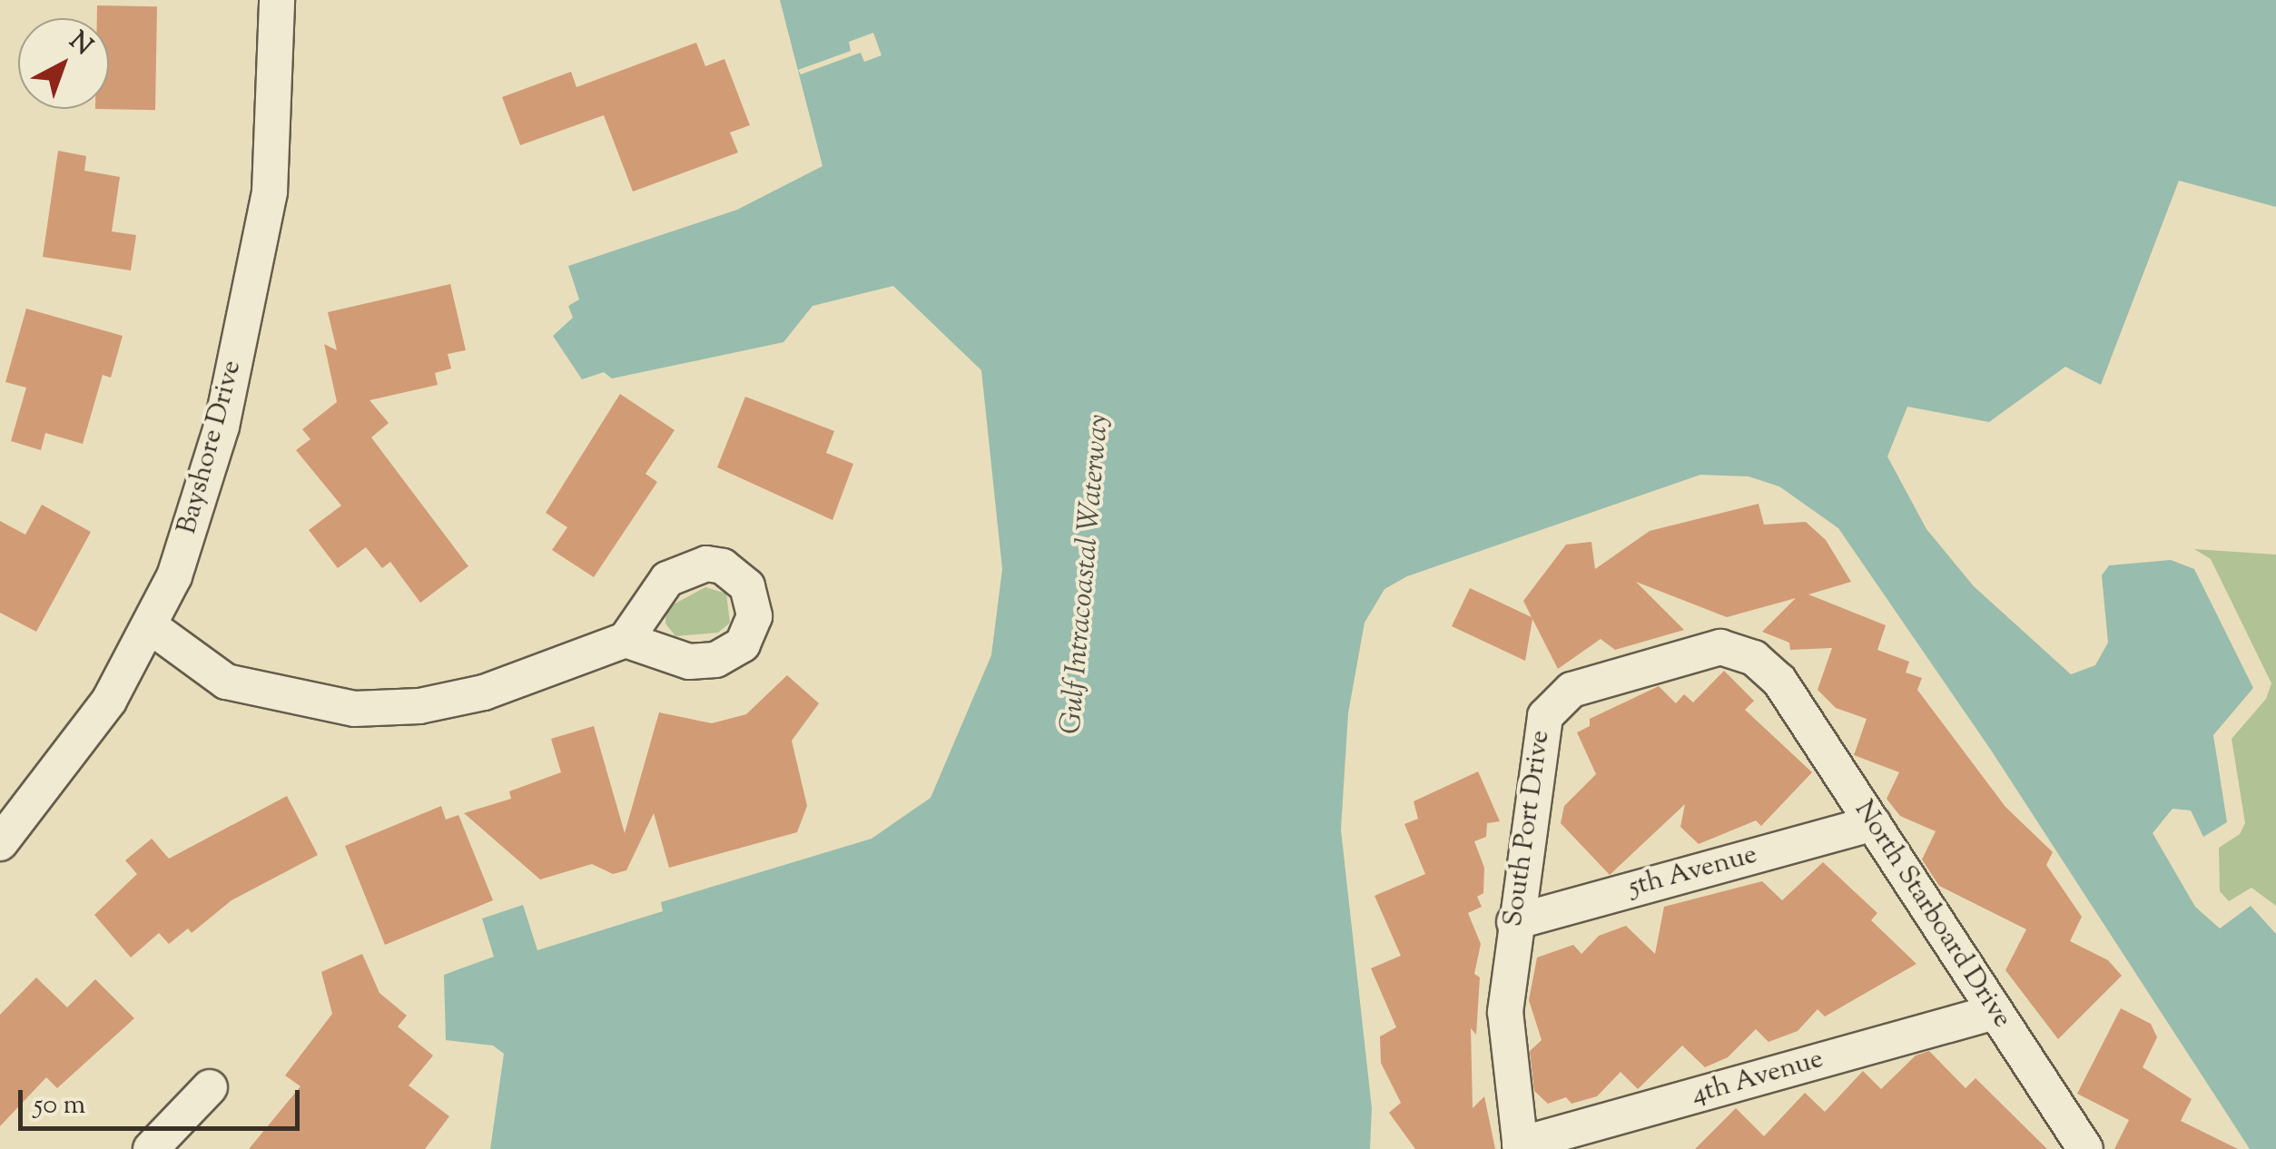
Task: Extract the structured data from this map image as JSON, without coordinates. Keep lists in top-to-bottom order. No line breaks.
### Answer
{"streets":{"street":["Bayshore Drive","South Port Drive","5th Avenue","North Starboard Drive","4th Avenue"]},"crossings":[["South Port Drive","5th Avenue"],["South Port Drive","North Starboard Drive"],["South Port Drive","4th Avenue"],["5th Avenue","North Starboard Drive"],["North Starboard Drive","4th Avenue"]],"water":["Gulf Intracoastal Waterway"],"scale_bar":"50 m","north":"top right"}
